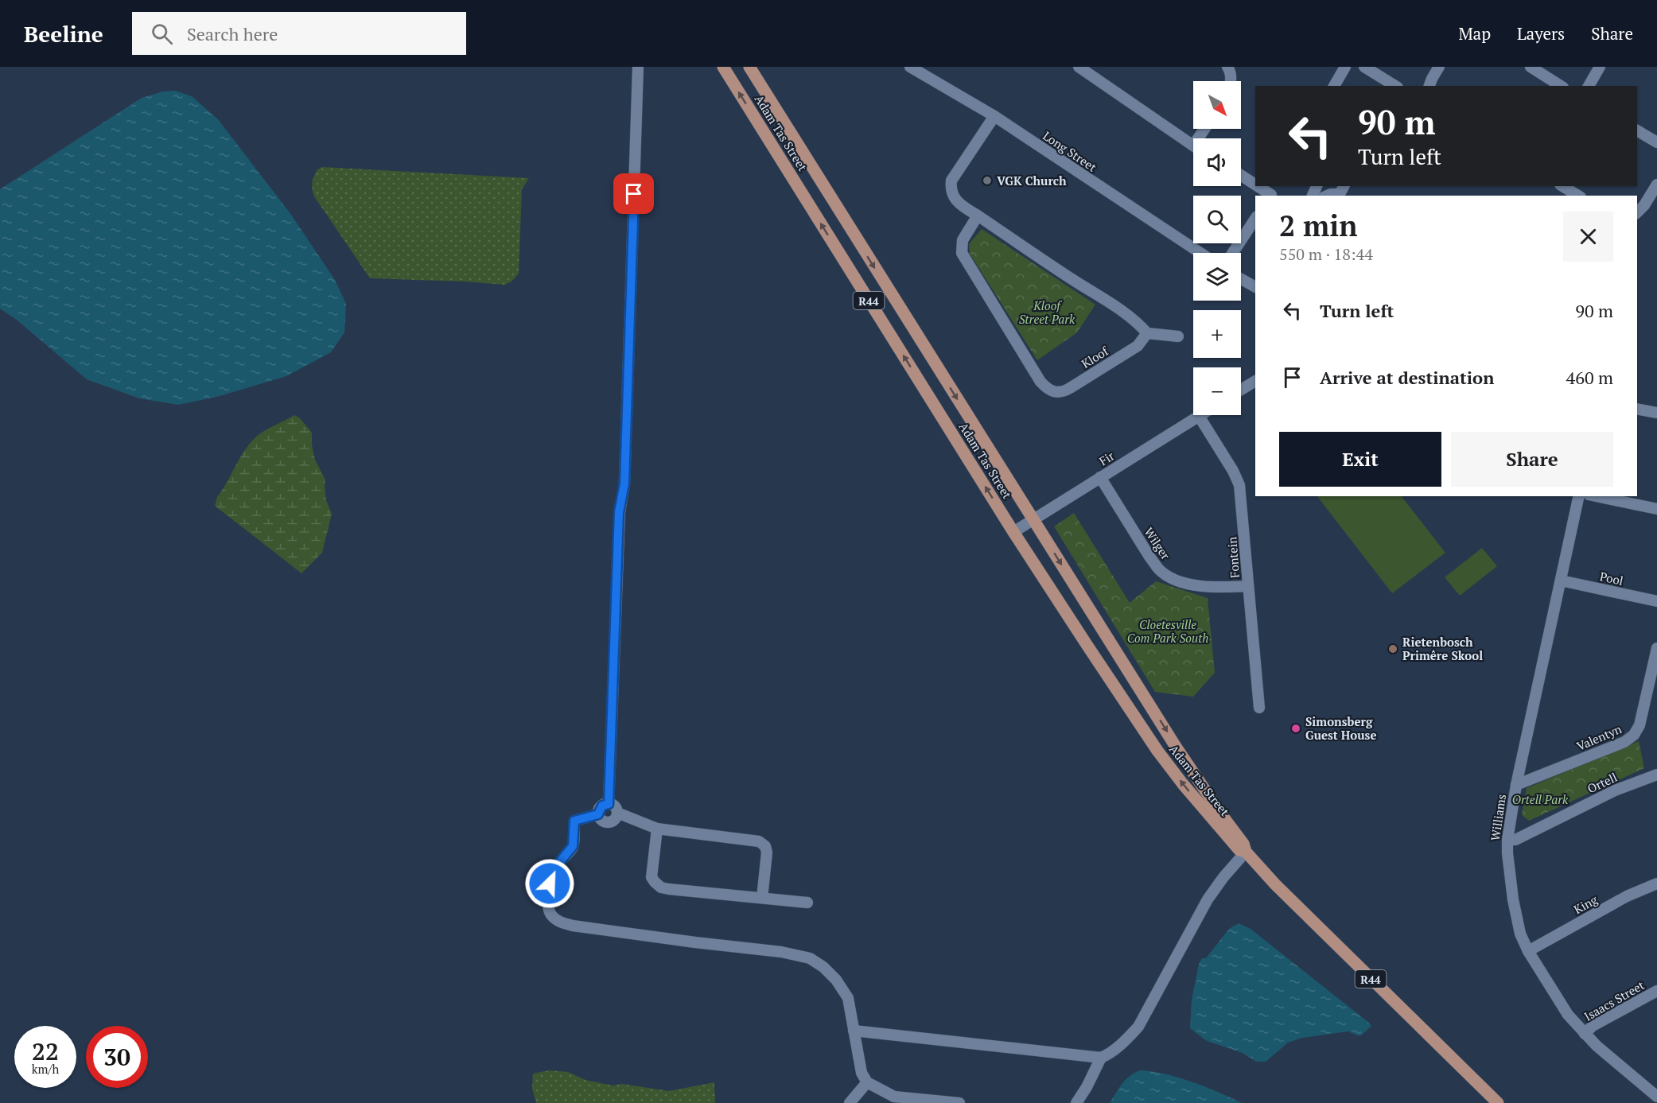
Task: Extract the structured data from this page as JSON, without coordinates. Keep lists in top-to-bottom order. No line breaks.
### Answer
{"streets":{"main road":["Adam Tas Street","R44"],"street":["Long Street","Kloof","Fir","Wilger","Fontein","Pool","Valentyn","Ortell","Williams","King","Isaacs Street"]},"crossings":[["Adam Tas Street","Fir"],["Fir","Wilger"],["Fir","Fontein"],["Wilger","Fontein"],["Pool","Williams"],["Valentyn","Williams"],["Ortell","Williams"],["Williams","King"],["Williams","Isaacs Street"]],"parks":["Kloof Street Park","Cloetesville Com Park South","Ortell Park"],"places":["VGK Church","Rietenbosch Primêre Skool","Simonsberg Guest House"],"north":"bottom right","page":{"header":"Beeline","search":"Search here","nav":["Map","Layers","Share"],"map_buttons":["+","−"],"turn":["90 m","Turn left"],"heading":["2 min","550 m · 18:44"],"list":[{"name":"Turn left","value":"90 m"},{"name":"Arrive at destination","value":"460 m"}],"buttons":["Exit","Share"],"speed":"22 km/h","limit":"30"}}
